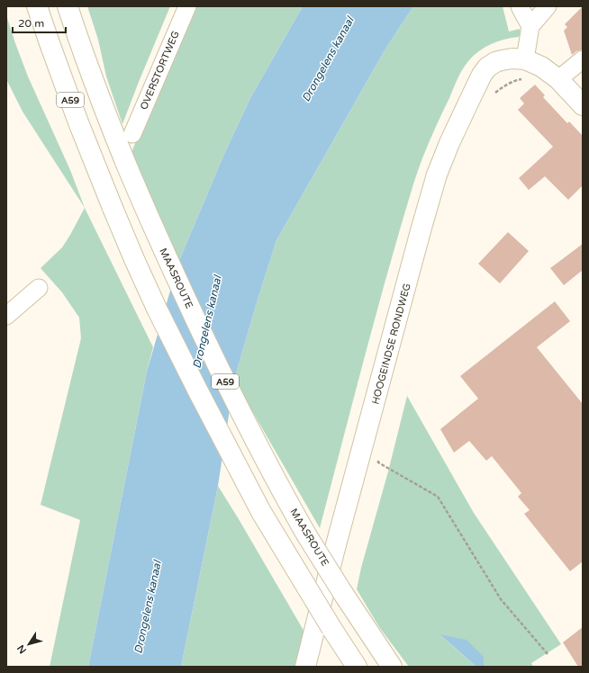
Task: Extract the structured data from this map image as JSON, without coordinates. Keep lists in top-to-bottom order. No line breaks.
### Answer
{"streets":{"main road":["A59","MAASROUTE","HOOGEINDSE RONDWEG"],"street":["OVERSTORTWEG"]},"water":["Drongelens kanaal"],"scale_bar":"20 m","north":"bottom left"}
